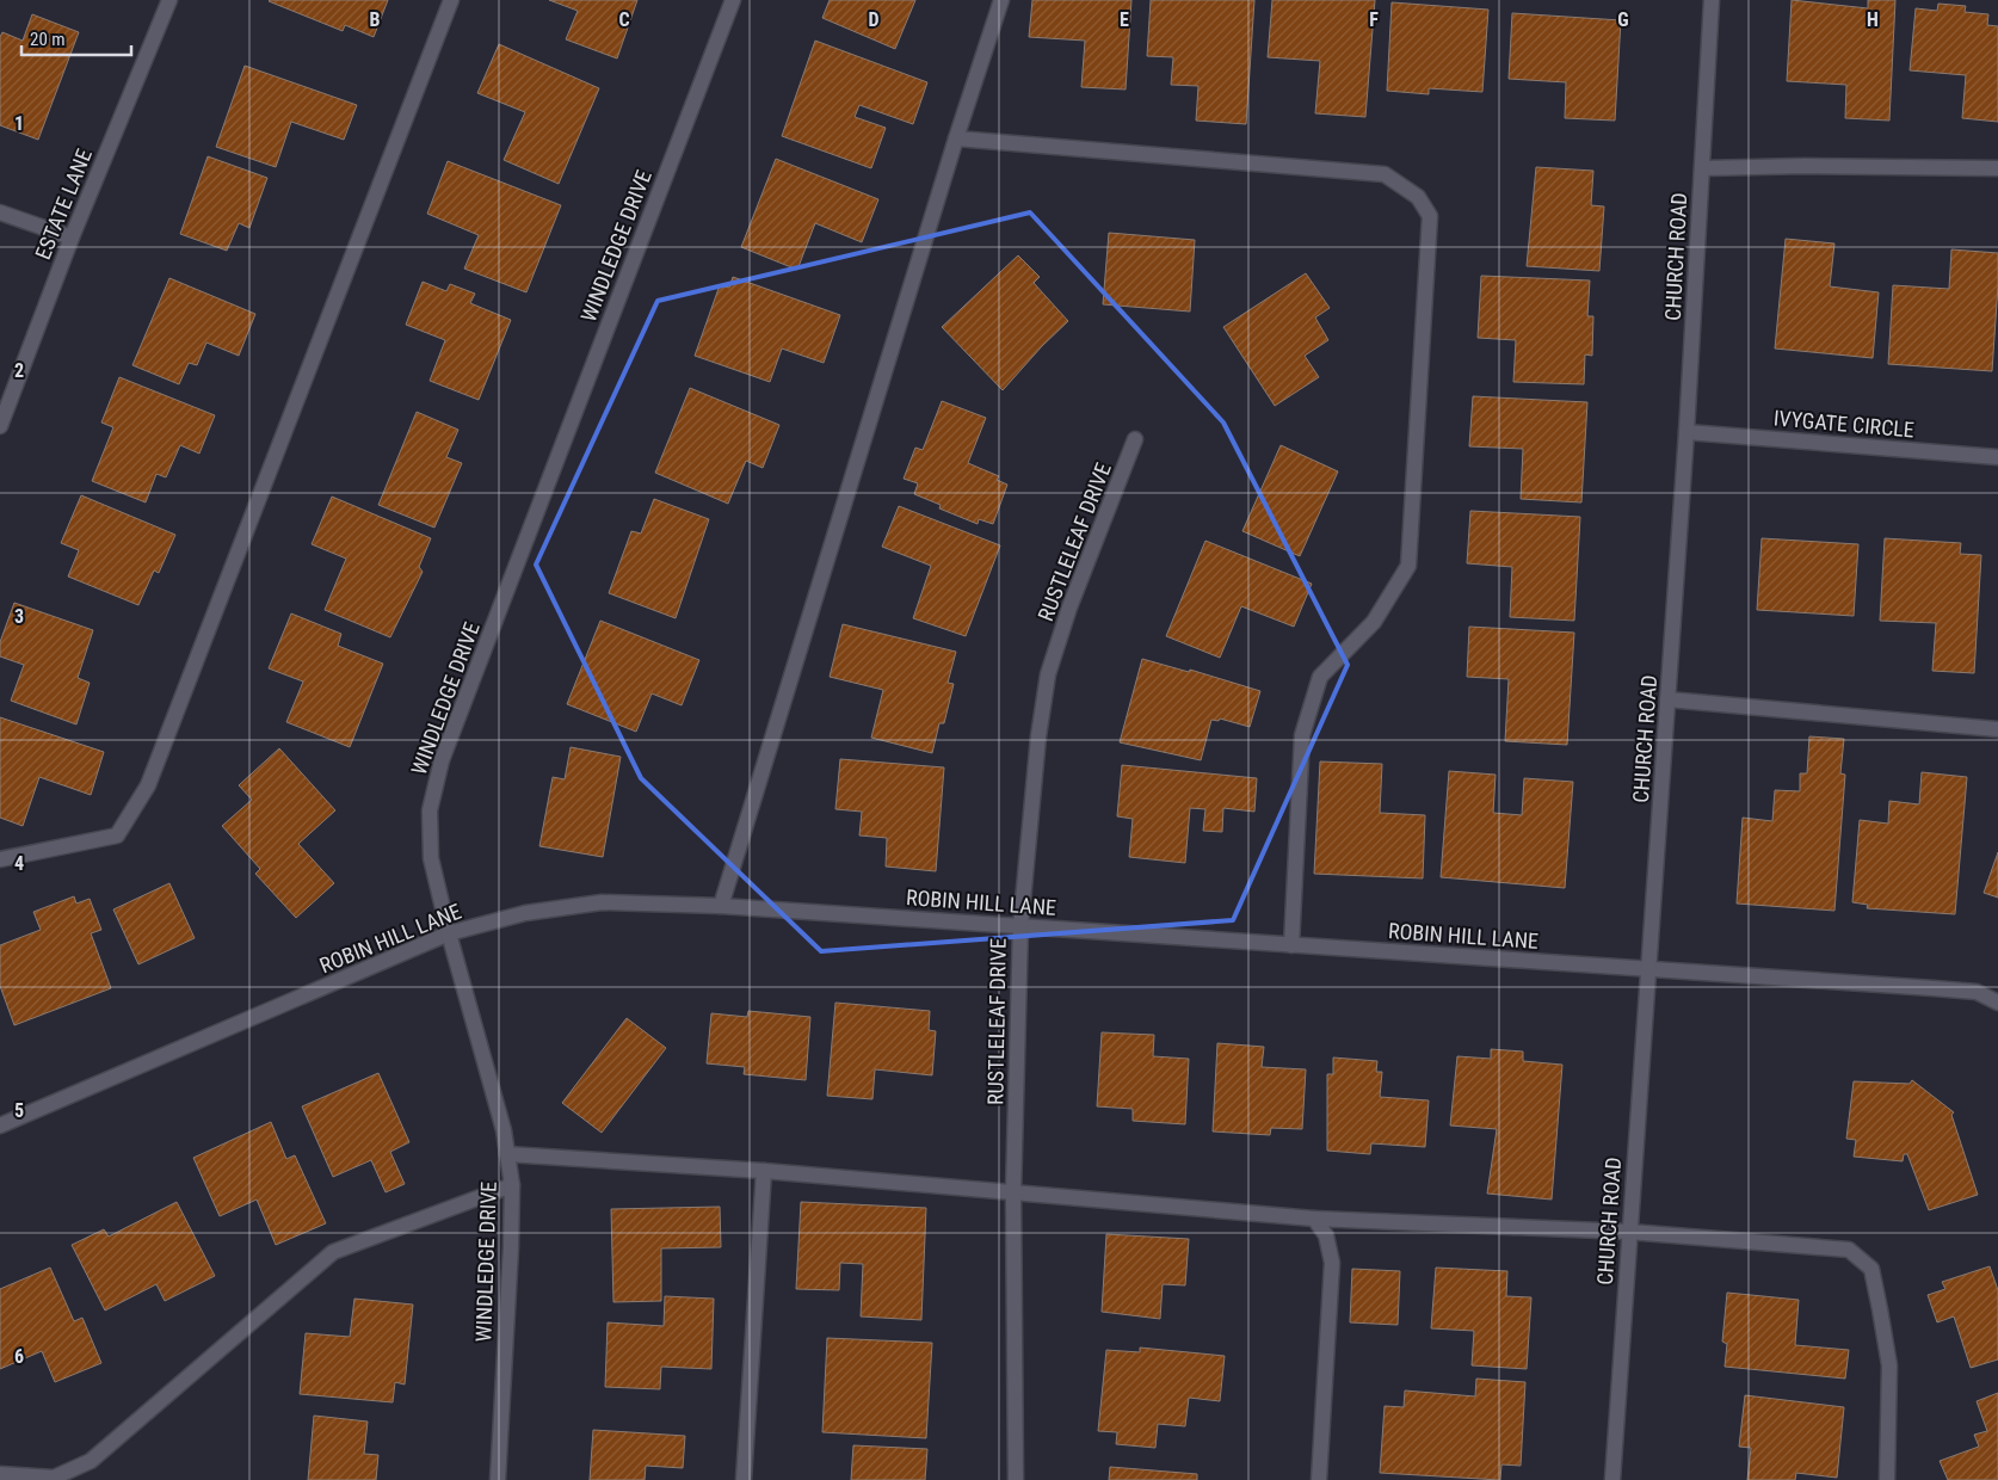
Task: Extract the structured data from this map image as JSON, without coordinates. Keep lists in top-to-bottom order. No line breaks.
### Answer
{"streets":{"street":["ESTATE LANE","WINDLEDGE DRIVE","CHURCH ROAD","IVYGATE CIRCLE","RUSTLELEAF DRIVE","ROBIN HILL LANE"]},"crossings":[["WINDLEDGE DRIVE","ROBIN HILL LANE"],["CHURCH ROAD","IVYGATE CIRCLE"],["CHURCH ROAD","ROBIN HILL LANE"],["RUSTLELEAF DRIVE","ROBIN HILL LANE"]],"scale_bar":"20 m","grid":{"columns":["B","C","D","E","F","G","H"],"rows":["1","2","3","4","5","6"]}}
